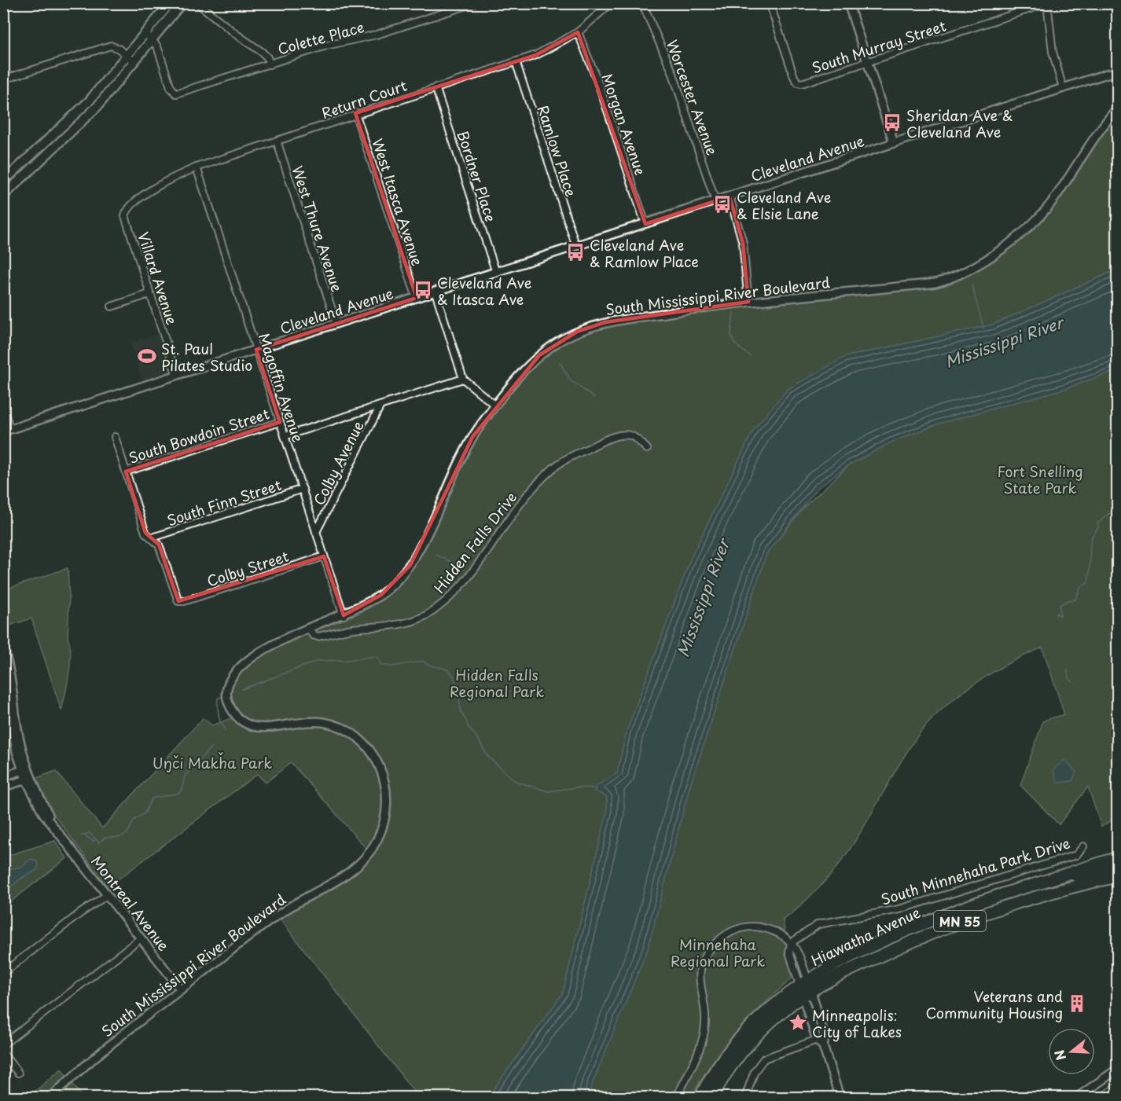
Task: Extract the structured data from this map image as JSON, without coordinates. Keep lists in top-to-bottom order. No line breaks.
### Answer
{"streets":{"highway":["MN 55","Hiawatha Avenue"],"street":["Colette Place","South Murray Street","Worcester Avenue","Return Court","Morgan Avenue","Ramlow Place","Cleveland Avenue","Bordner Place","West Itasca Avenue","West Thure Avenue","Villard Avenue","South Mississippi River Boulevard","Magoffin Avenue","South Bowdoin Street","Colby Avenue","South Finn Street","Hidden Falls Drive","Colby Street","South Minnehaha Park Drive","Montreal Avenue"]},"crossings":[["Worcester Avenue","Cleveland Avenue"],["Return Court","Morgan Avenue"],["Return Court","Ramlow Place"],["Return Court","Bordner Place"],["Return Court","West Itasca Avenue"],["Return Court","West Thure Avenue"],["Return Court","Villard Avenue"],["Return Court","Magoffin Avenue"],["Morgan Avenue","Cleveland Avenue"],["Ramlow Place","Cleveland Avenue"],["Cleveland Avenue","Bordner Place"],["Cleveland Avenue","West Itasca Avenue"],["Cleveland Avenue","West Thure Avenue"],["Cleveland Avenue","Villard Avenue"],["Cleveland Avenue","Magoffin Avenue"],["South Mississippi River Boulevard","Magoffin Avenue"],["South Mississippi River Boulevard","Hidden Falls Drive"],["South Mississippi River Boulevard","Montreal Avenue"],["Magoffin Avenue","South Bowdoin Street"],["Magoffin Avenue","Colby Avenue"],["Magoffin Avenue","South Finn Street"],["Magoffin Avenue","Colby Street"],["South Bowdoin Street","Colby Avenue"],["South Finn Street","Colby Street"],["MN 55","Hiawatha Avenue"]],"water":["Mississippi River"],"parks":["Fort Snelling State Park","Hidden Falls Regional Park","Uŋči Makȟa Park","Minnehaha Regional Park"],"places":{"bus stop":["Sheridan Ave & Cleveland Ave","Cleveland Ave & Elsie Lane","Cleveland Ave & Ramlow Place","Cleveland Ave & Itasca Ave"],"sports":["St. Paul Pilates Studio"],"building":["Veterans and Community Housing"],"place":["Minneapolis: City of Lakes"]},"north":"left"}
